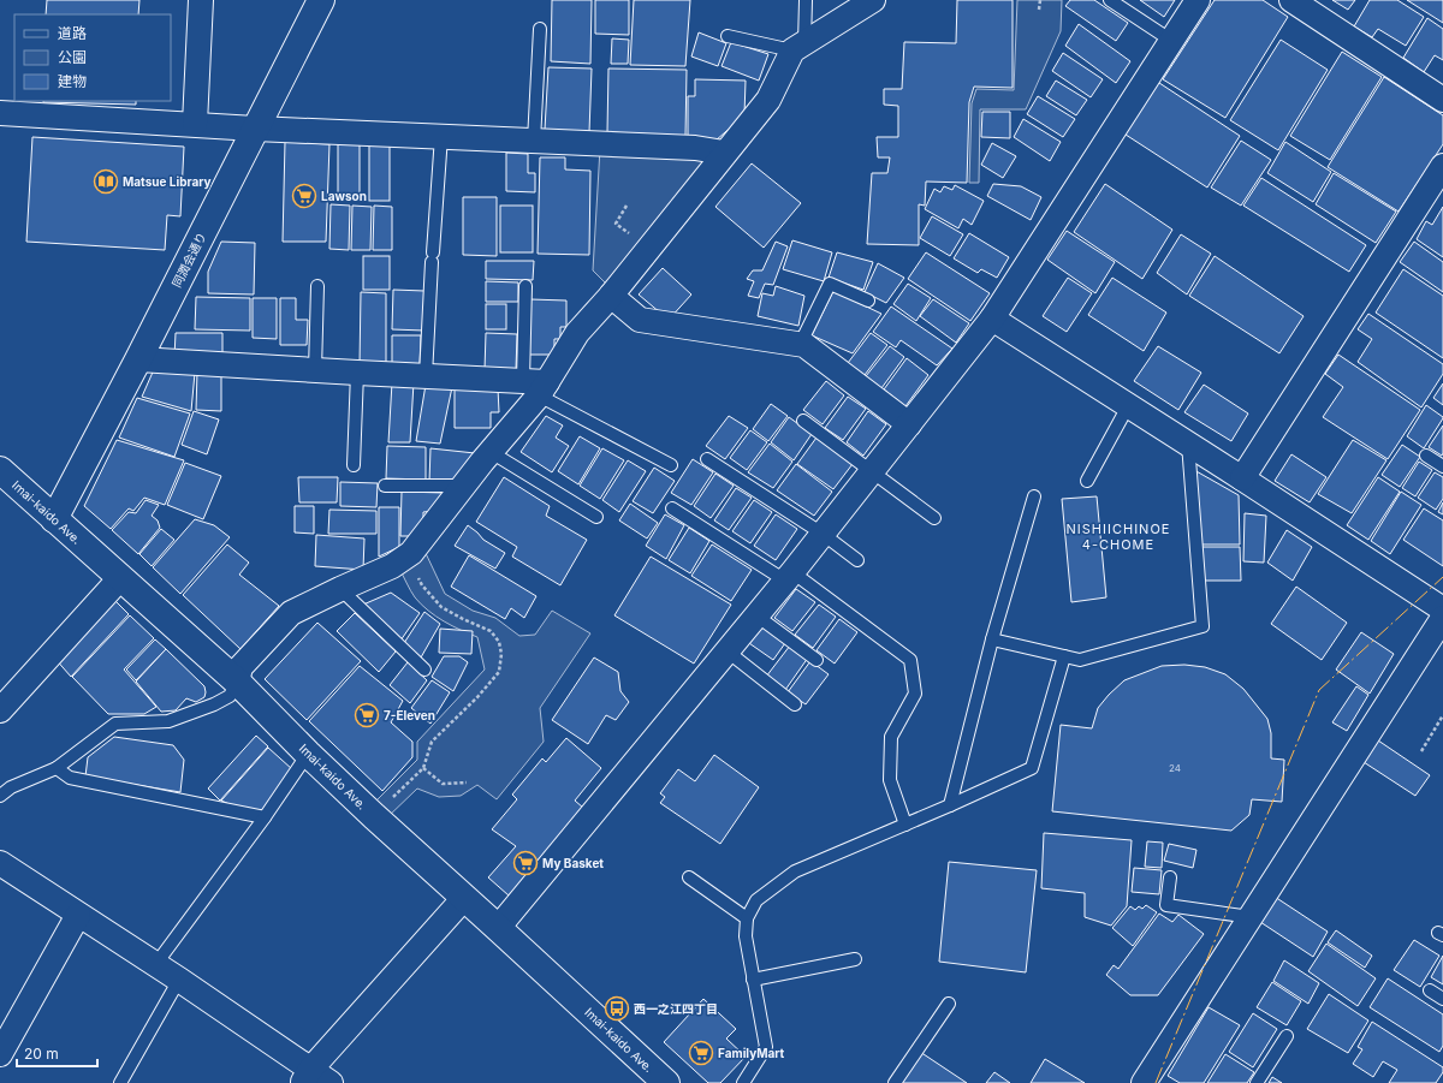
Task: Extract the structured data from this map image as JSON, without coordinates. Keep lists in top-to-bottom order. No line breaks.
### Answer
{"streets":{"street":["同潤会通り","Imai-kaido Ave."]},"crossings":[["同潤会通り","Imai-kaido Ave."]],"districts":["NISHIICHINOE 4-CHOME"],"places":{"library":["Matsue Library"],"supermarket":["Lawson","7-Eleven","My Basket","FamilyMart"],"bus stop":["西一之江四丁目"]},"house_numbers":["24"],"legend":["道路","公園","建物"],"scale_bar":"20 m"}
